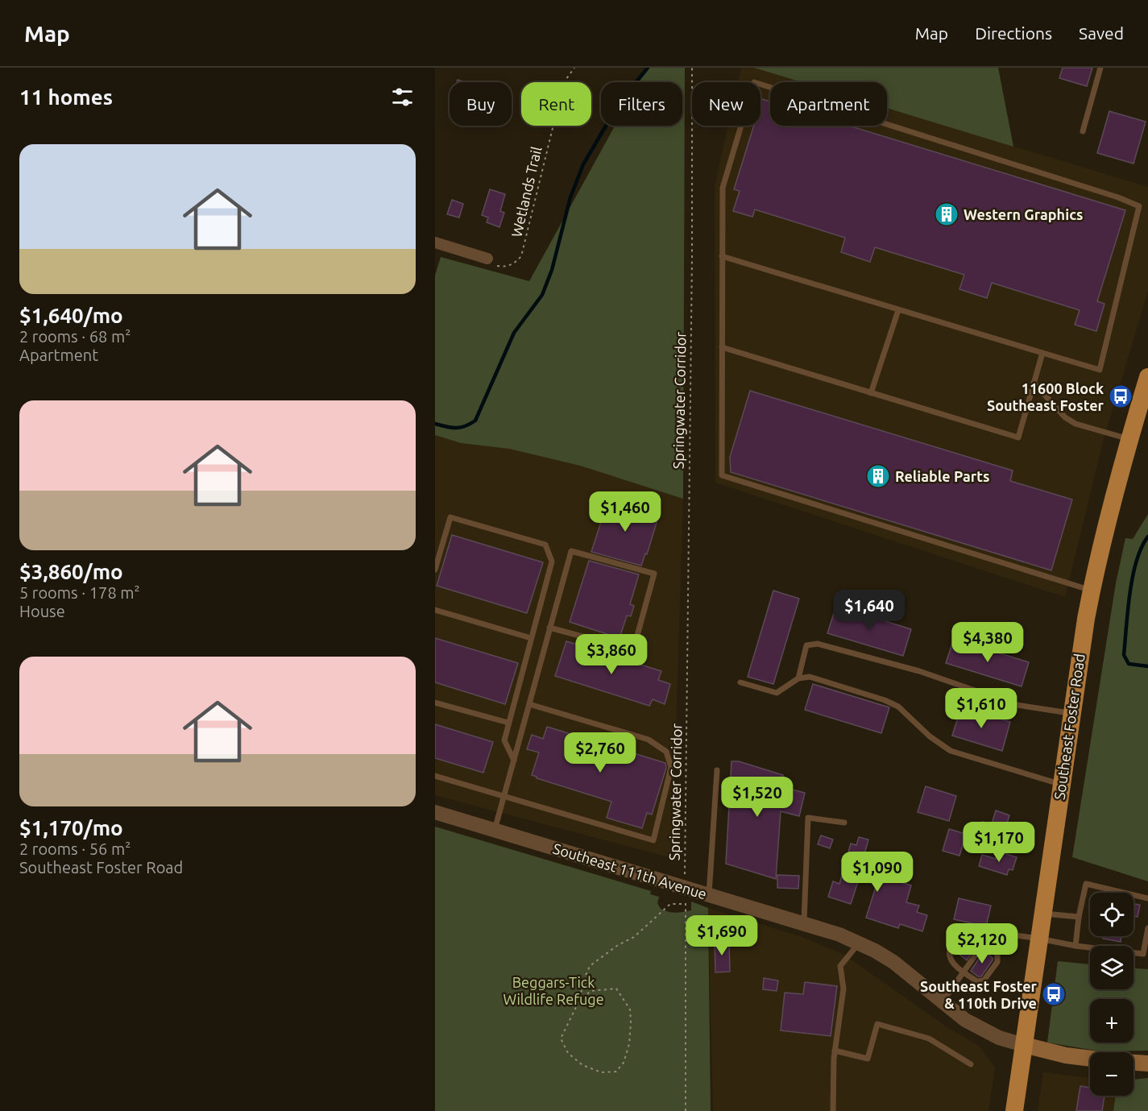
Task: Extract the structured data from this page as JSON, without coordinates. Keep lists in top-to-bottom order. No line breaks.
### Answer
{"streets":{"main road":["Southeast Foster Road"],"street":["Southeast 111th Avenue"],"path":["Wetlands Trail","Springwater Corridor"]},"crossings":[["Southeast Foster Road","Southeast 111th Avenue"]],"parks":["Beggars-Tick Wildlife Refuge"],"places":{"building":["Western Graphics","Reliable Parts"],"bus stop":["11600 Block Southeast Foster","Southeast Foster & 110th Drive"]},"page":{"header":"Map","nav":["Map","Directions","Saved"],"heading":"11 homes","chip":["Buy","Rent","Filters","New","Apartment"],"list":[{"name":"$1,640/mo","note":"2 rooms · 68 m² · Apartment"},{"name":"$3,860/mo","note":"5 rooms · 178 m² · House"},{"name":"$1,170/mo","note":"2 rooms · 56 m² · Southeast Foster Road"}],"price":["$1,460","$1,640","$4,380","$3,860","$1,610","$2,760","$1,520","$1,170","$1,090","$1,690","$2,120"],"map_buttons":["+","−"]}}
